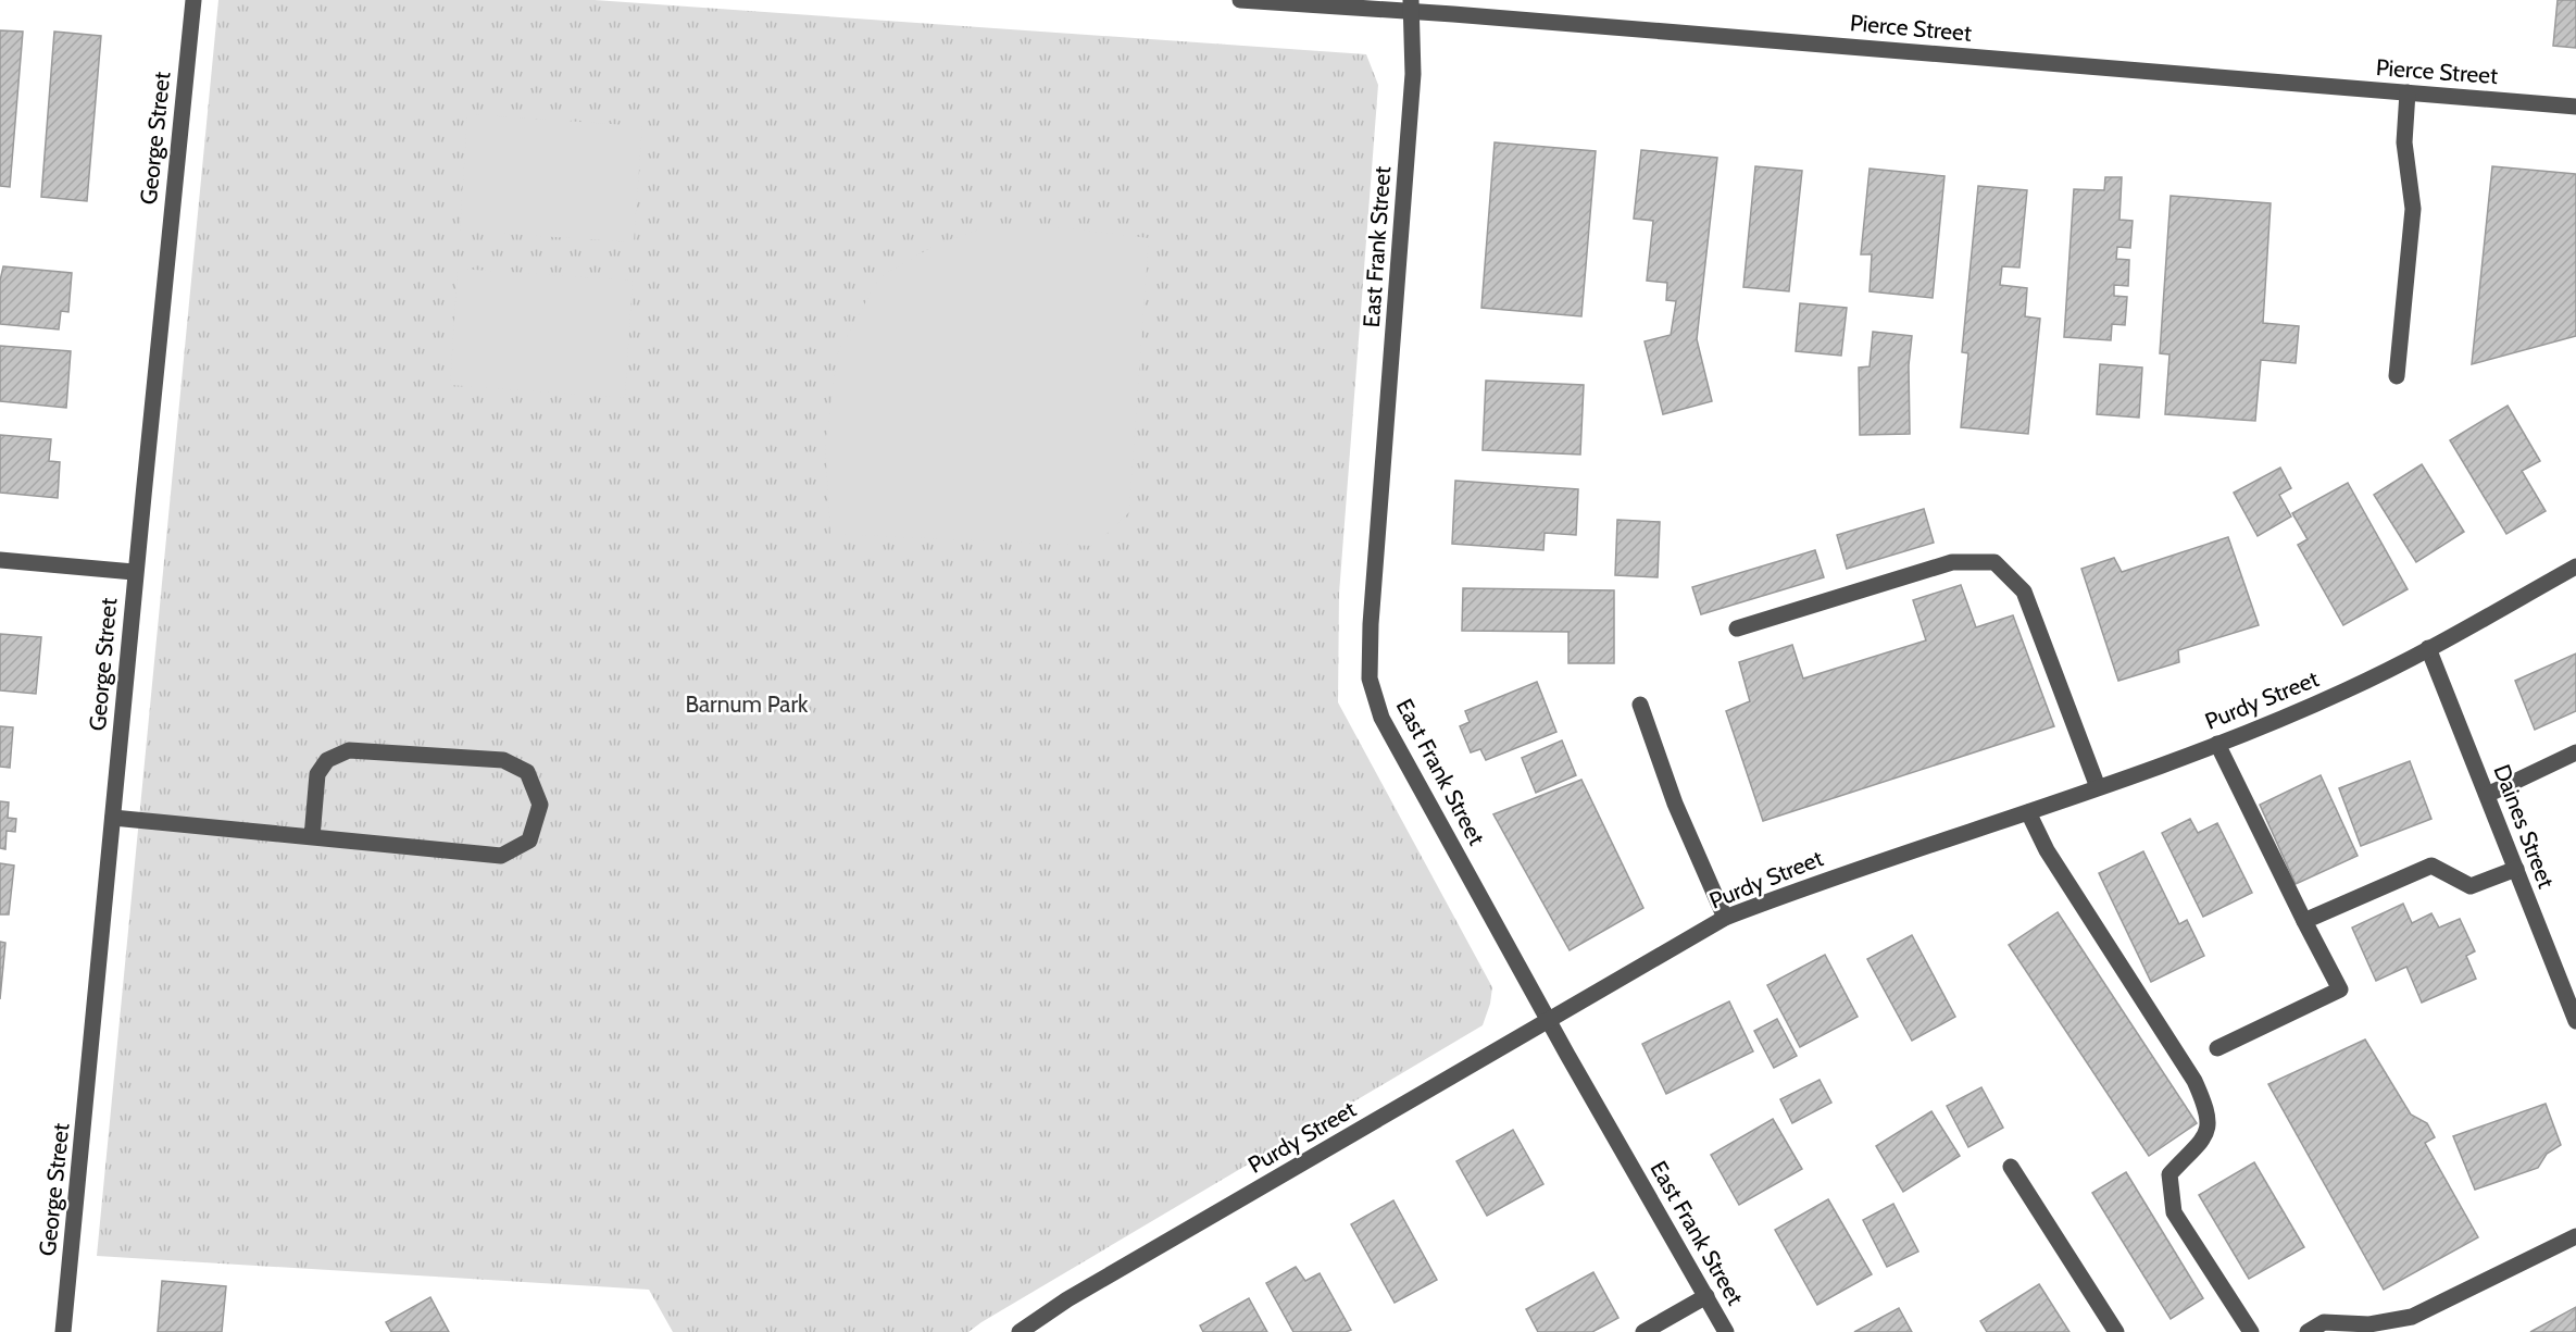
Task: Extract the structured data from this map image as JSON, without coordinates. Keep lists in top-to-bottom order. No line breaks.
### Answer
{"streets":{"street":["Pierce Street","George Street","East Frank Street","Purdy Street","Daines Street"]},"crossings":[["Pierce Street","East Frank Street"],["East Frank Street","Purdy Street"],["Purdy Street","Daines Street"]],"parks":["Barnum Park"]}
